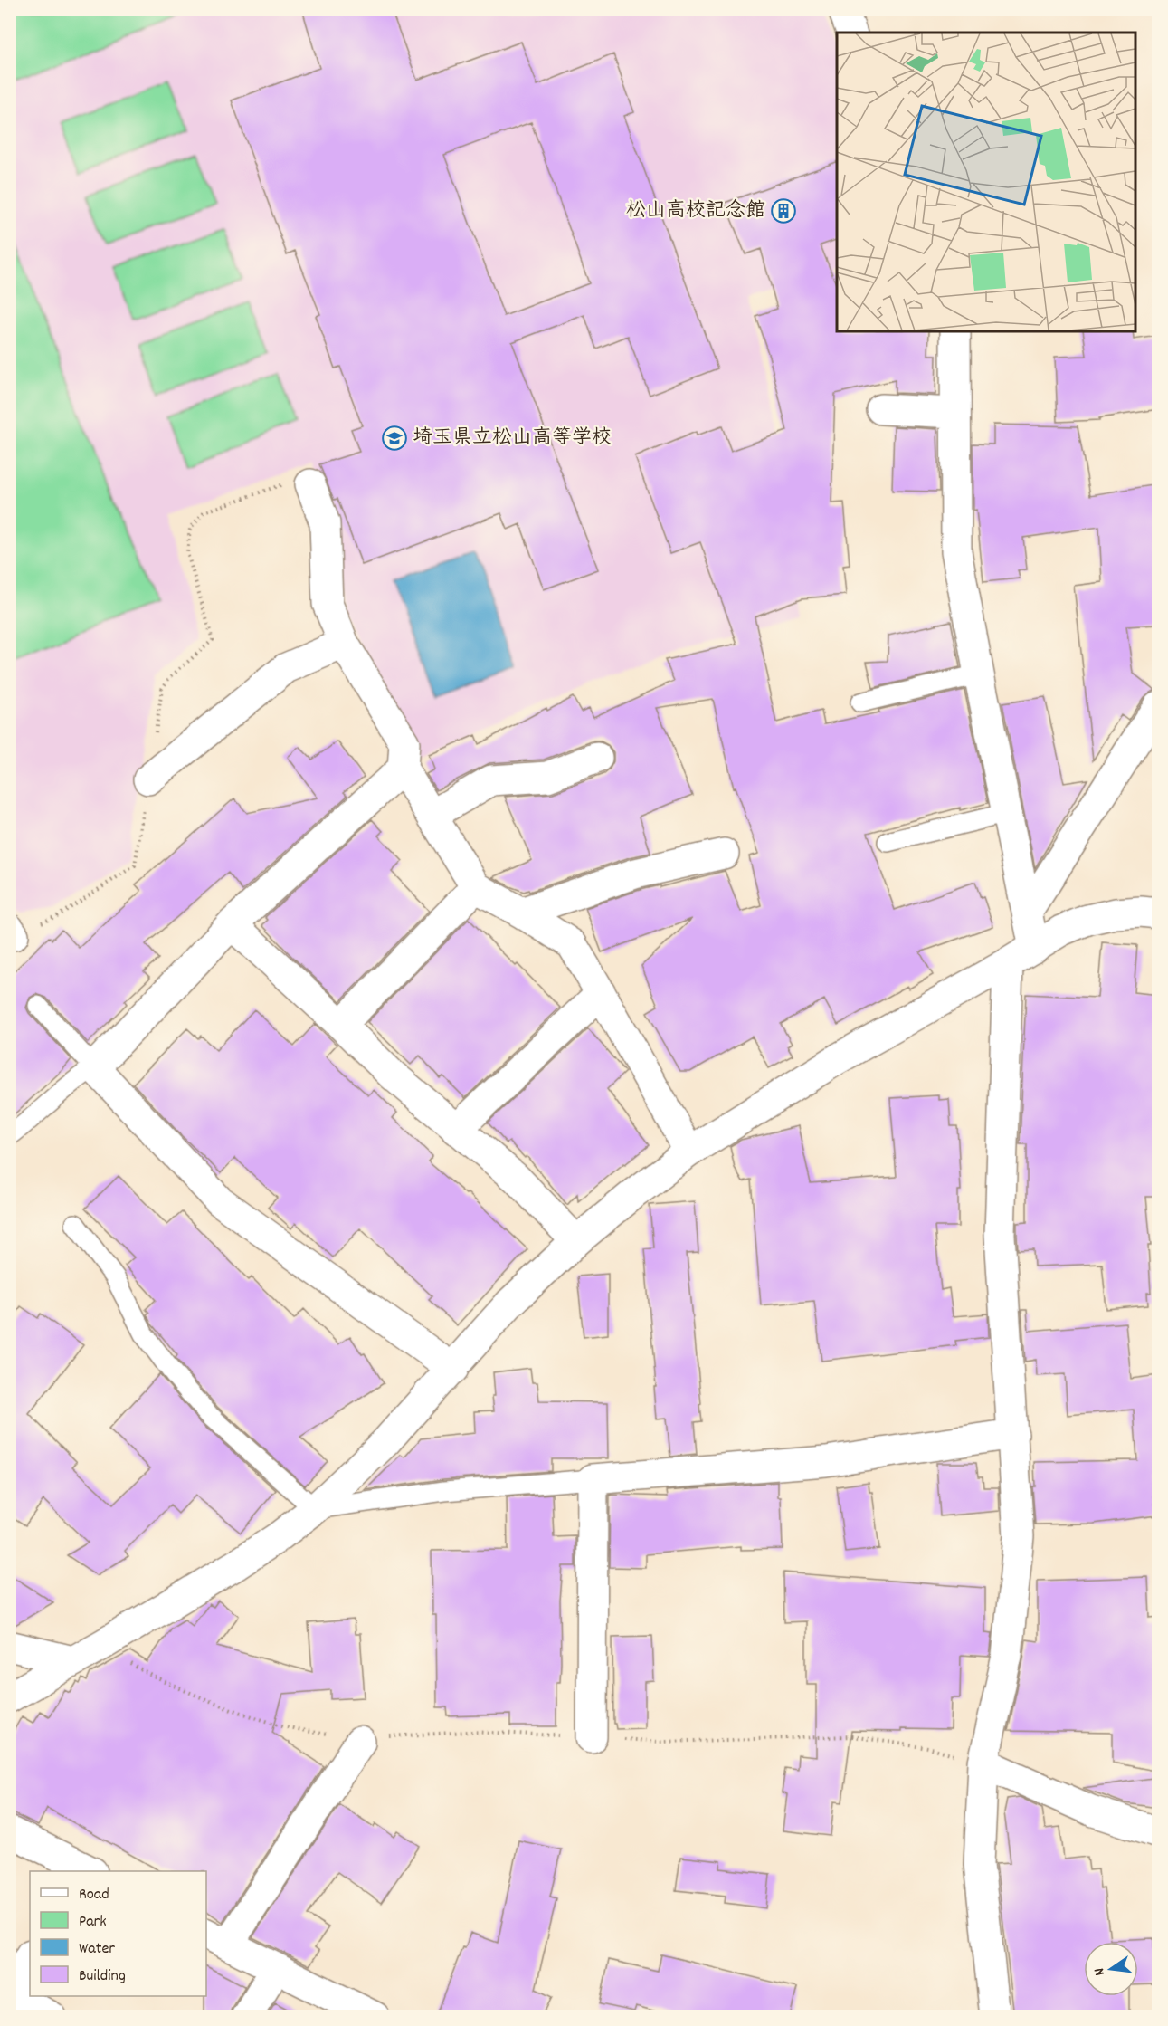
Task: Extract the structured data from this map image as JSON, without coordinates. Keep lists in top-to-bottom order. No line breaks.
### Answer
{"places":{"building":["松山高校記念館"],"school or university":["埼玉県立松山高等学校"]},"legend":["Road","Park","Water","Building"],"north":"left"}
